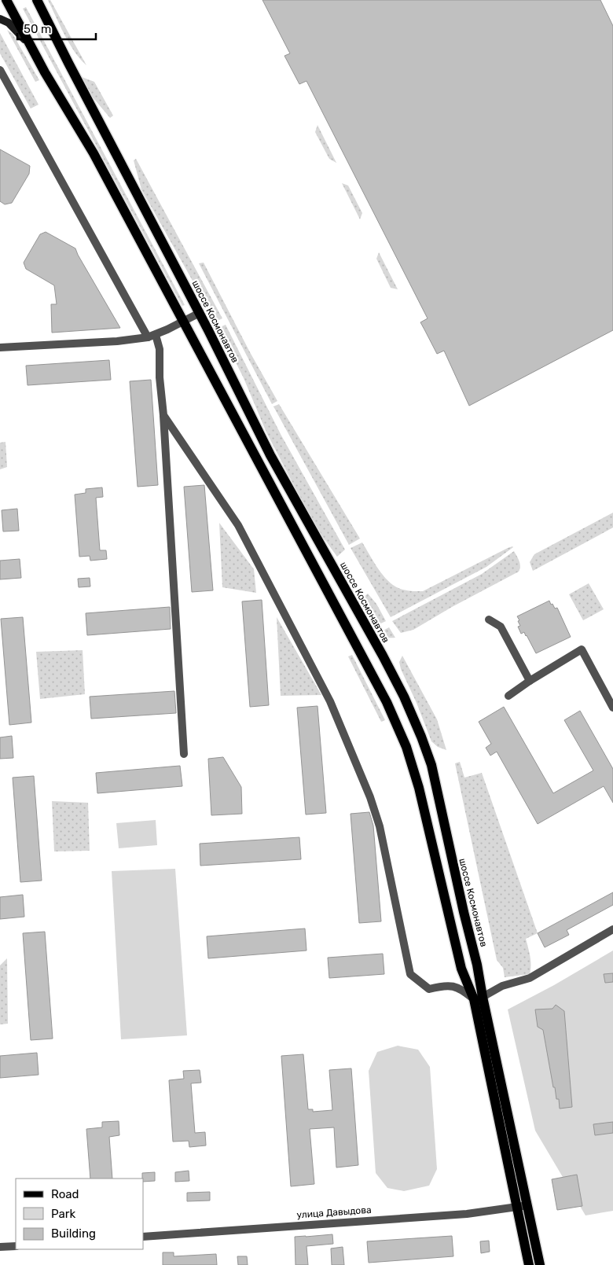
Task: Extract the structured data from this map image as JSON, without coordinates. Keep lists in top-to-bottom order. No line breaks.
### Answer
{"streets":{"main road":["шоссе Космонавтов"],"street":["улица Давыдова"]},"crossings":[["шоссе Космонавтов","улица Давыдова"]],"legend":["Road","Park","Building"],"scale_bar":"50 m"}
